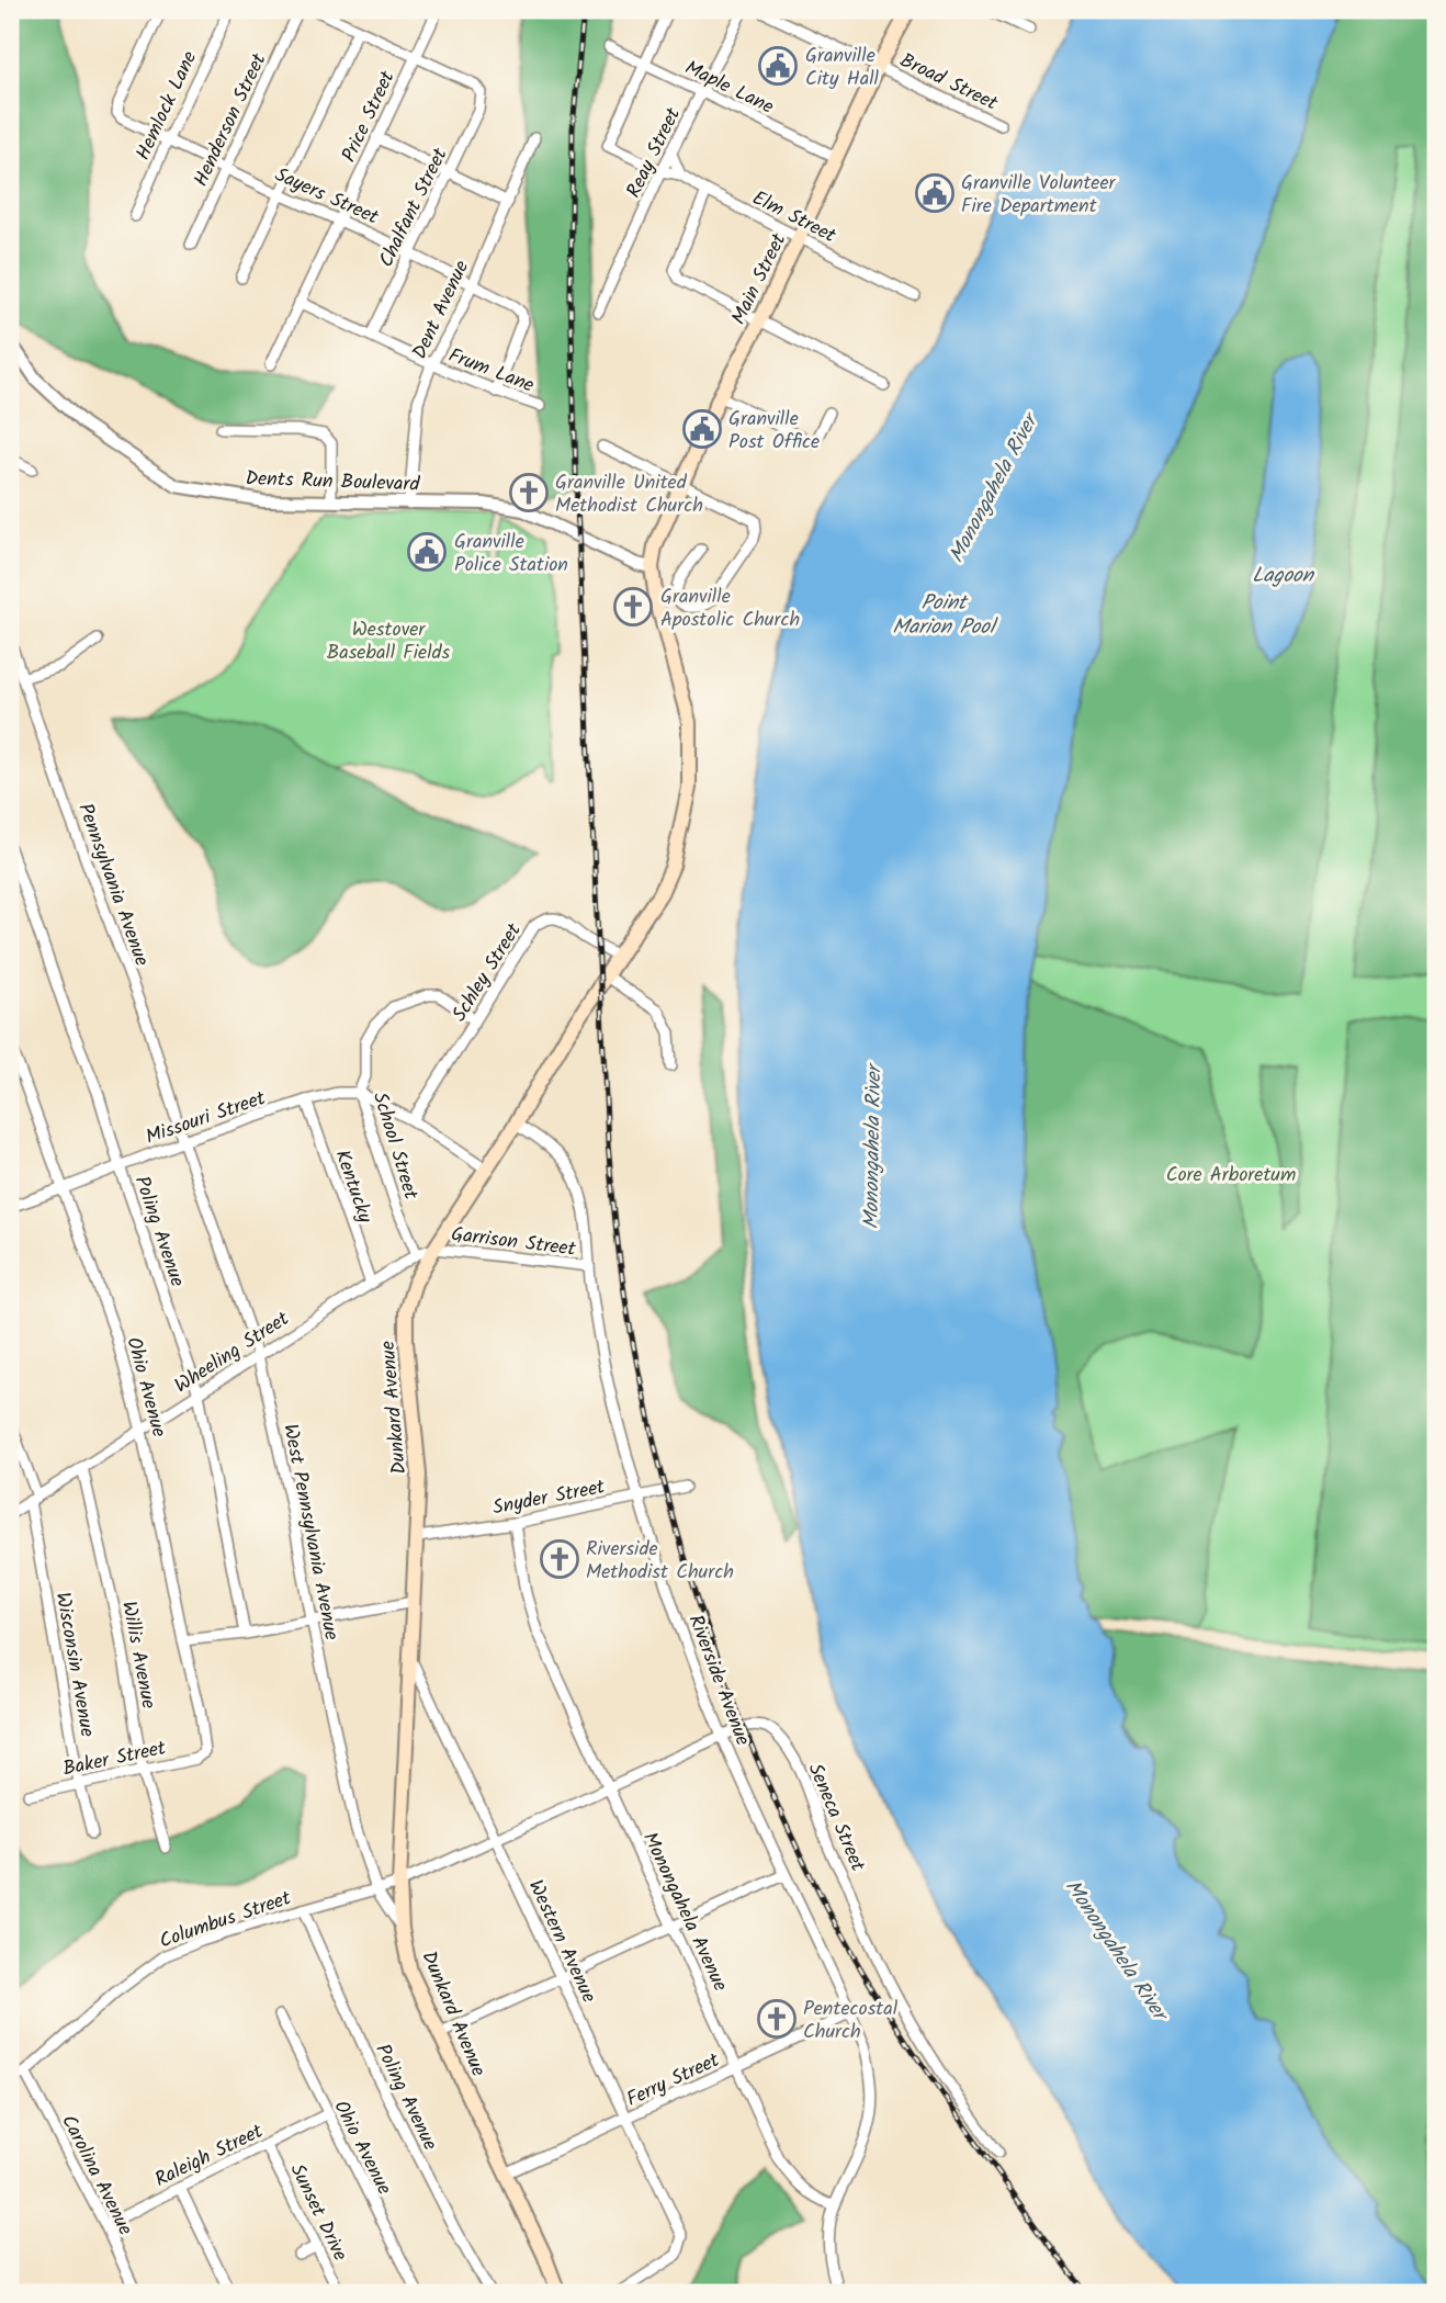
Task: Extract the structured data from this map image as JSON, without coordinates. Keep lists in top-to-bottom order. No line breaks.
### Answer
{"streets":{"main road":["Main Street","Dunkard Avenue"],"street":["Broad Street","Maple Lane","Hemlock Lane","Price Street","Henderson Street","Reay Street","Sayers Street","Chalfant Street","Elm Street","Dent Avenue","Frum Lane","Dents Run Boulevard","Pennsylvania Avenue","Schley Street","Missouri Street","School Street","Kentucky","Poling Avenue","Garrison Street","Wheeling Street","Ohio Avenue","Snyder Street","West Pennsylvania Avenue","Willis Avenue","Wisconsin Avenue","Riverside Avenue","Baker Street","Seneca Street","Monongahela Avenue","Columbus Street","Western Avenue","Ferry Street","Raleigh Street","Carolina Avenue","Sunset Drive"]},"crossings":[["Broad Street","Main Street"],["Maple Lane","Reay Street"],["Maple Lane","Main Street"],["Hemlock Lane","Sayers Street"],["Price Street","Sayers Street"],["Price Street","Chalfant Street"],["Price Street","Frum Lane"],["Henderson Street","Sayers Street"],["Sayers Street","Chalfant Street"],["Sayers Street","Dent Avenue"],["Sayers Street","Frum Lane"],["Chalfant Street","Frum Lane"],["Elm Street","Main Street"],["Main Street","Dents Run Boulevard"],["Main Street","Dunkard Avenue"],["Dent Avenue","Frum Lane"],["Dent Avenue","Dents Run Boulevard"],["Dents Run Boulevard","Dunkard Avenue"],["Pennsylvania Avenue","Missouri Street"],["Pennsylvania Avenue","West Pennsylvania Avenue"],["Schley Street","School Street"],["Schley Street","Dunkard Avenue"],["Missouri Street","School Street"],["Missouri Street","Kentucky"],["Missouri Street","Poling Avenue"],["Missouri Street","Ohio Avenue"],["Missouri Street","West Pennsylvania Avenue"],["School Street","Wheeling Street"],["Kentucky","Wheeling Street"],["Poling Avenue","Wheeling Street"],["Poling Avenue","Columbus Street"],["Garrison Street","Wheeling Street"],["Garrison Street","Dunkard Avenue"],["Garrison Street","Riverside Avenue"],["Wheeling Street","Ohio Avenue"],["Wheeling Street","Dunkard Avenue"],["Wheeling Street","West Pennsylvania Avenue"],["Wheeling Street","Willis Avenue"],["Wheeling Street","Wisconsin Avenue"],["Ohio Avenue","Baker Street"],["Ohio Avenue","Raleigh Street"],["Dunkard Avenue","Snyder Street"],["Dunkard Avenue","West Pennsylvania Avenue"],["Dunkard Avenue","Riverside Avenue"],["Dunkard Avenue","Seneca Street"],["Dunkard Avenue","Columbus Street"],["Dunkard Avenue","Western Avenue"],["Dunkard Avenue","Ferry Street"],["Snyder Street","Riverside Avenue"],["Snyder Street","Monongahela Avenue"],["West Pennsylvania Avenue","Columbus Street"],["Willis Avenue","Baker Street"],["Wisconsin Avenue","Baker Street"],["Riverside Avenue","Seneca Street"],["Riverside Avenue","Monongahela Avenue"],["Riverside Avenue","Ferry Street"],["Seneca Street","Monongahela Avenue"],["Seneca Street","Columbus Street"],["Seneca Street","Western Avenue"],["Monongahela Avenue","Ferry Street"],["Columbus Street","Carolina Avenue"],["Western Avenue","Ferry Street"],["Raleigh Street","Carolina Avenue"],["Raleigh Street","Sunset Drive"]],"water":["Monongahela River","Lagoon","Point Marion Pool"],"parks":["Westover Baseball Fields","Core Arboretum"],"places":{"public building":["Granville City Hall","Granville Volunteer Fire Department","Granville Post Office","Granville Police Station"],"church":["Granville United Methodist Church","Granville Apostolic Church","Riverside Methodist Church","Pentecostal Church"]}}
